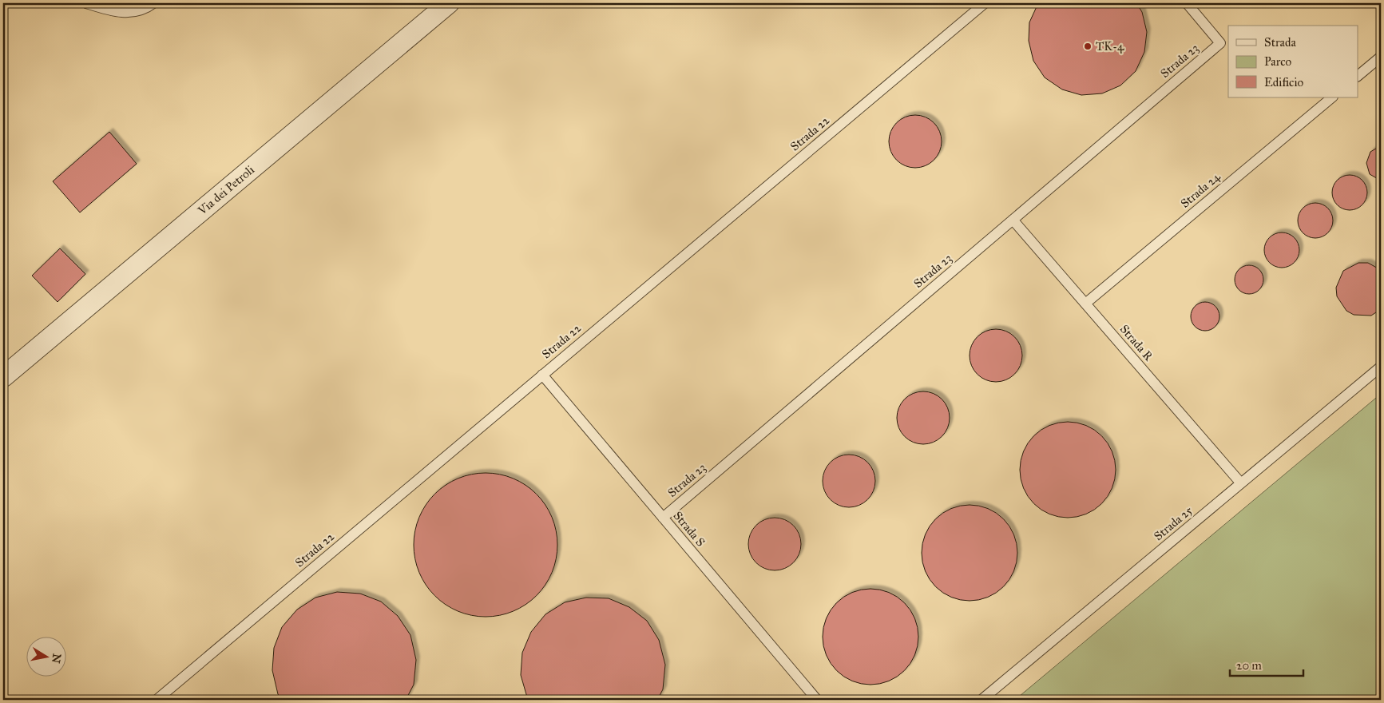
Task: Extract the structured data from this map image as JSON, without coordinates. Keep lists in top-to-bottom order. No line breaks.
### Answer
{"streets":{"street":["Via dei Petroli"],"lane":["Strada 23","Strada 22","Strada 24","Strada R","Strada 25","Strada S"]},"crossings":[["Strada 23","Strada R"],["Strada 23","Strada S"],["Strada 22","Strada S"],["Strada 24","Strada R"],["Strada R","Strada 25"]],"places":["TK-4"],"legend":["Strada","Parco","Edificio"],"scale_bar":"20 m","north":"right"}
